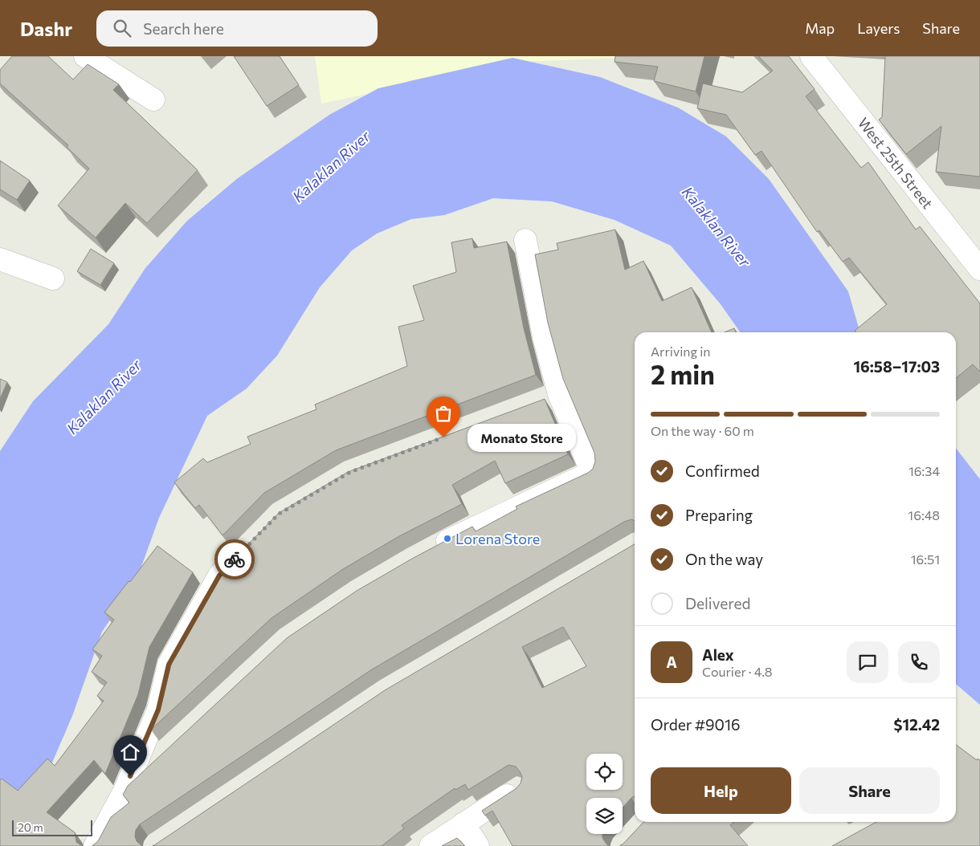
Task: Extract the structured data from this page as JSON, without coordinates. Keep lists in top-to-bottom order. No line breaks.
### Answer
{"streets":{"street":["West 25th Street"]},"water":["Kalaklan River"],"places":["Monato Store","Lorena Store"],"scale_bar":"20 m","page":{"header":"Dashr","search":"Search here","nav":["Map","Layers","Share"],"heading":["2 min","Arriving in","16:58–17:03"],"panel":["Alex","Courier · 4.8","Order #9016","$12.42"],"bar":"On the way · 60 m","bubble":"Monato Store","list":[["Confirmed","16:34"],["Preparing","16:48"],["On the way","16:51"],"Delivered"],"round":"A","buttons":["Help","Share"],"scale":"20 m"}}
